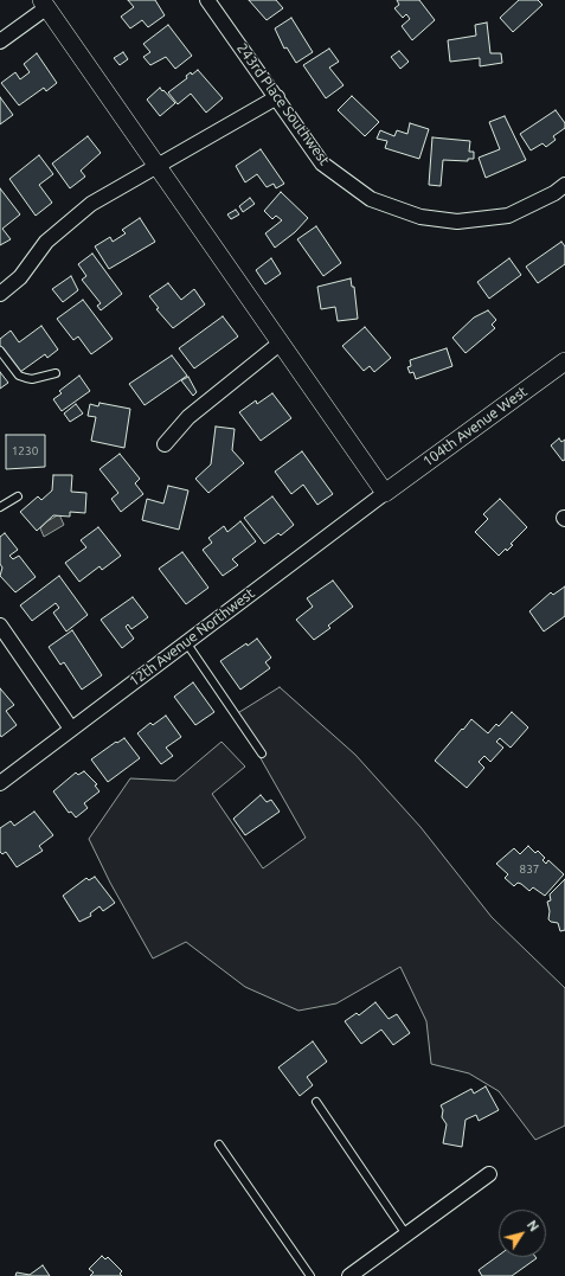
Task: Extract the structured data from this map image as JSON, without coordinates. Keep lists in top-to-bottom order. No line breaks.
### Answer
{"streets":{"street":["243rd Place Southwest","104th Avenue West","12th Avenue Northwest"]},"crossings":[["104th Avenue West","12th Avenue Northwest"]],"house_numbers":["1230","837"],"north":"top right"}
